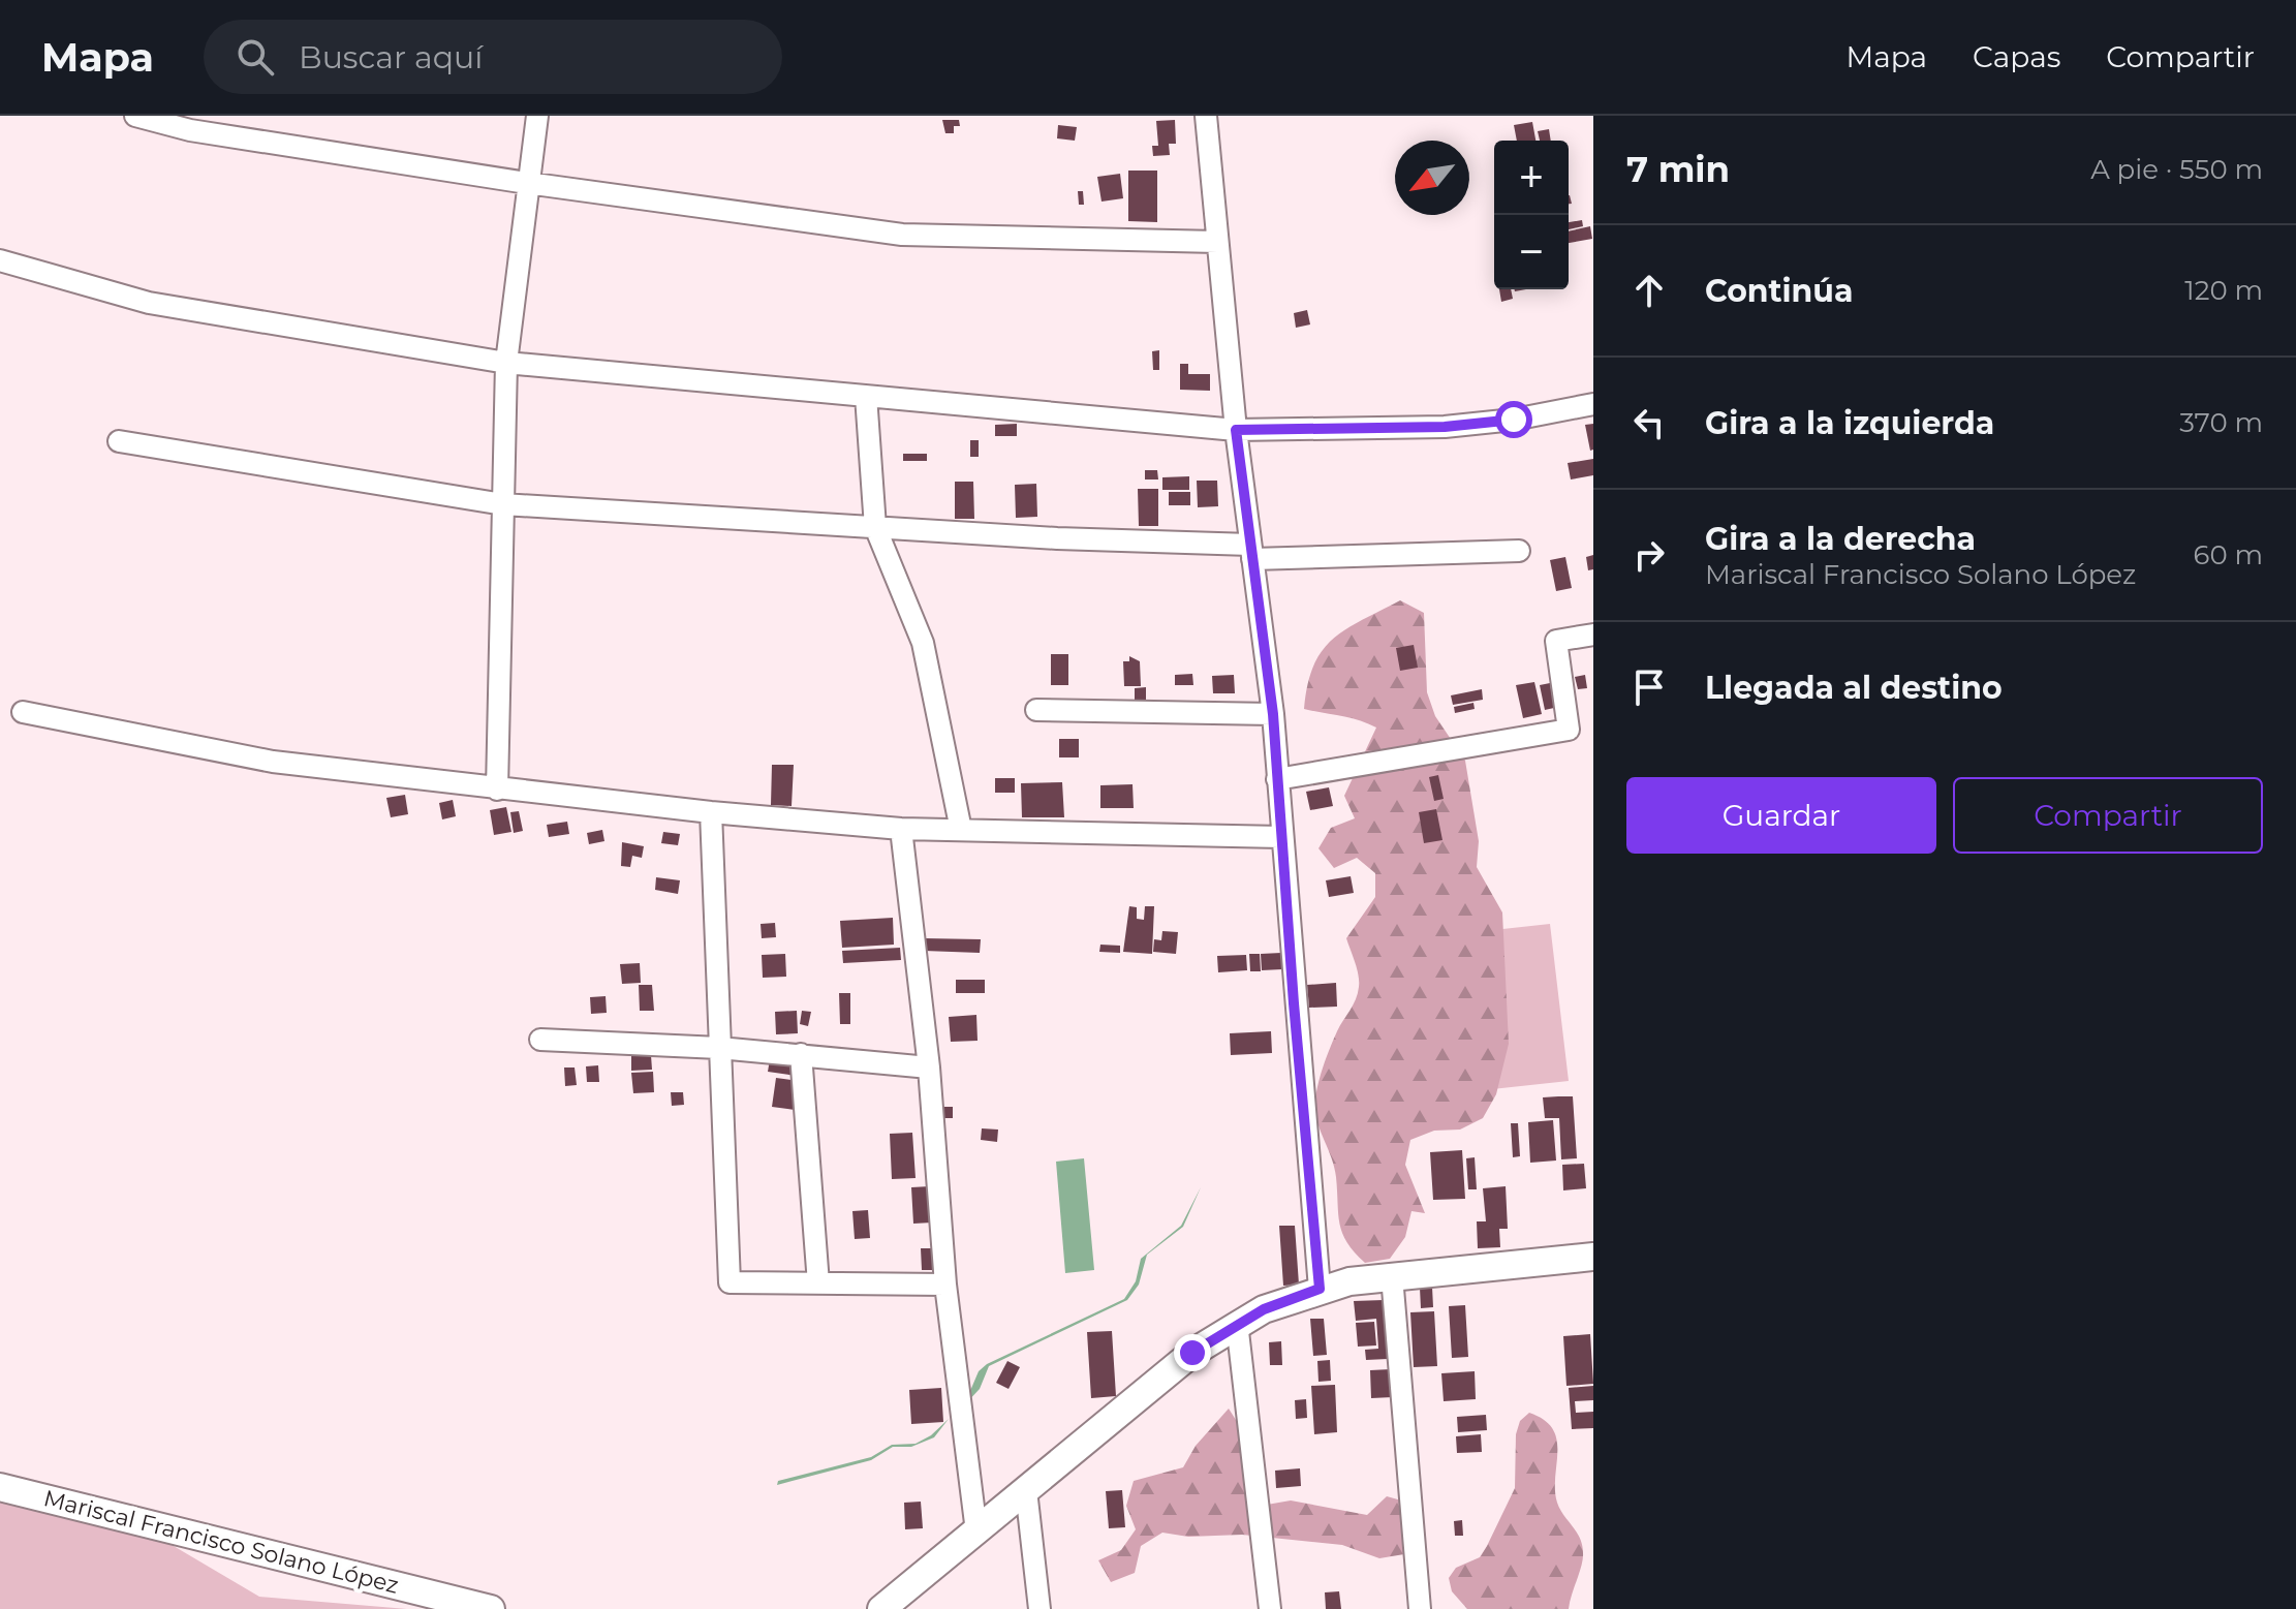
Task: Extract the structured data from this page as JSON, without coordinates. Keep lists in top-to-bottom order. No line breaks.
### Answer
{"streets":{"main road":["Mariscal Francisco Solano López"]},"north":"bottom left","page":{"header":"Mapa","search":"Buscar aquí","nav":["Mapa","Capas","Compartir"],"heading":["7 min","A pie · 550 m"],"map_buttons":["+","−"],"list":[["Continúa","120 m"],["Gira a la izquierda","370 m"],["Gira a la derecha","Mariscal Francisco Solano López","60 m"],"Llegada al destino"],"buttons":["Guardar","Compartir"]}}
